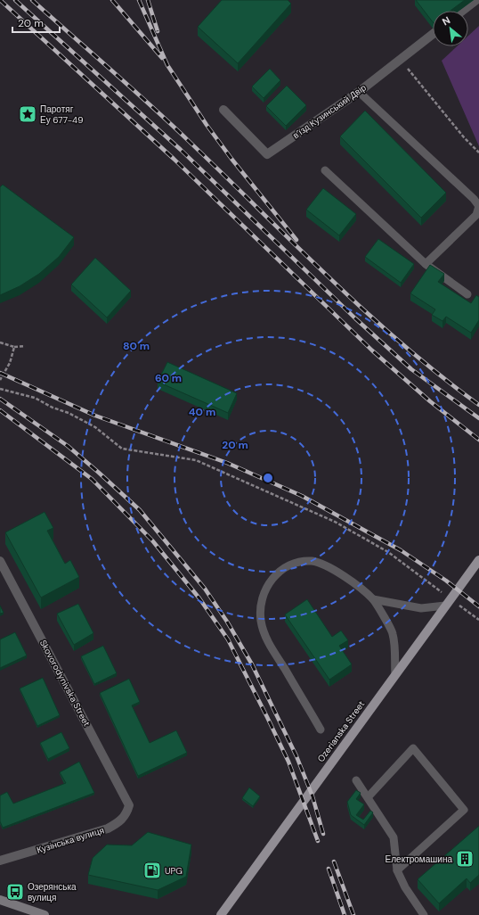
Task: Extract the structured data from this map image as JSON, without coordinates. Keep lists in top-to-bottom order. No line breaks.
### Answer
{"streets":{"main road":["Ozerianska Street"],"street":["в’їзд Кузинський Двір","Skovorodynivska Street","Кузінська вулиця"]},"crossings":[["Skovorodynivska Street","Кузінська вулиця"]],"places":{"place":["Паротяг Еу 677-49"],"building":["Електромашина"],"fuel station":["UPG"],"bus stop":["Озерянська вулиця"]},"scale_bar":"20 m","north":"top left","rings":["80 m","60 m","40 m","20 m"]}
